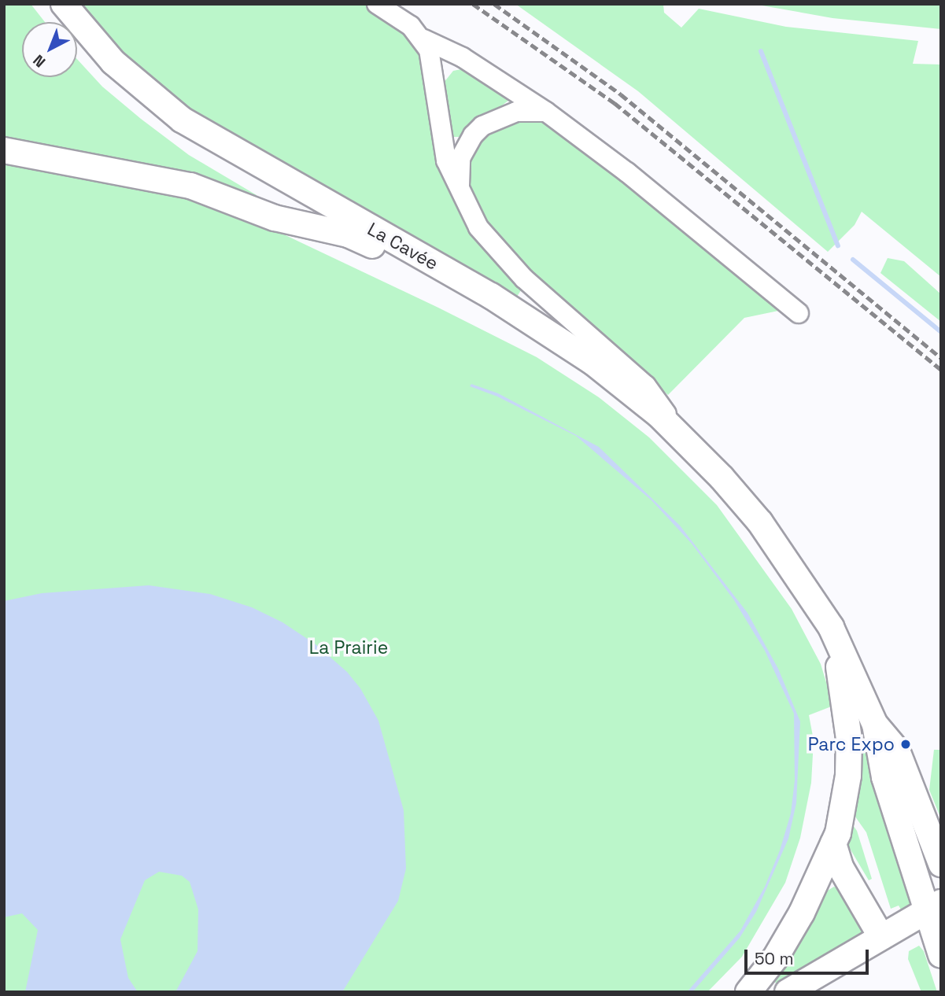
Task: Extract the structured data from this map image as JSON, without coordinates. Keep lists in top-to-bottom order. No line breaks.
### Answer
{"streets":{"main road":["La Cavée"]},"parks":["La Prairie"],"places":["Parc Expo"],"scale_bar":"50 m","north":"bottom left"}
